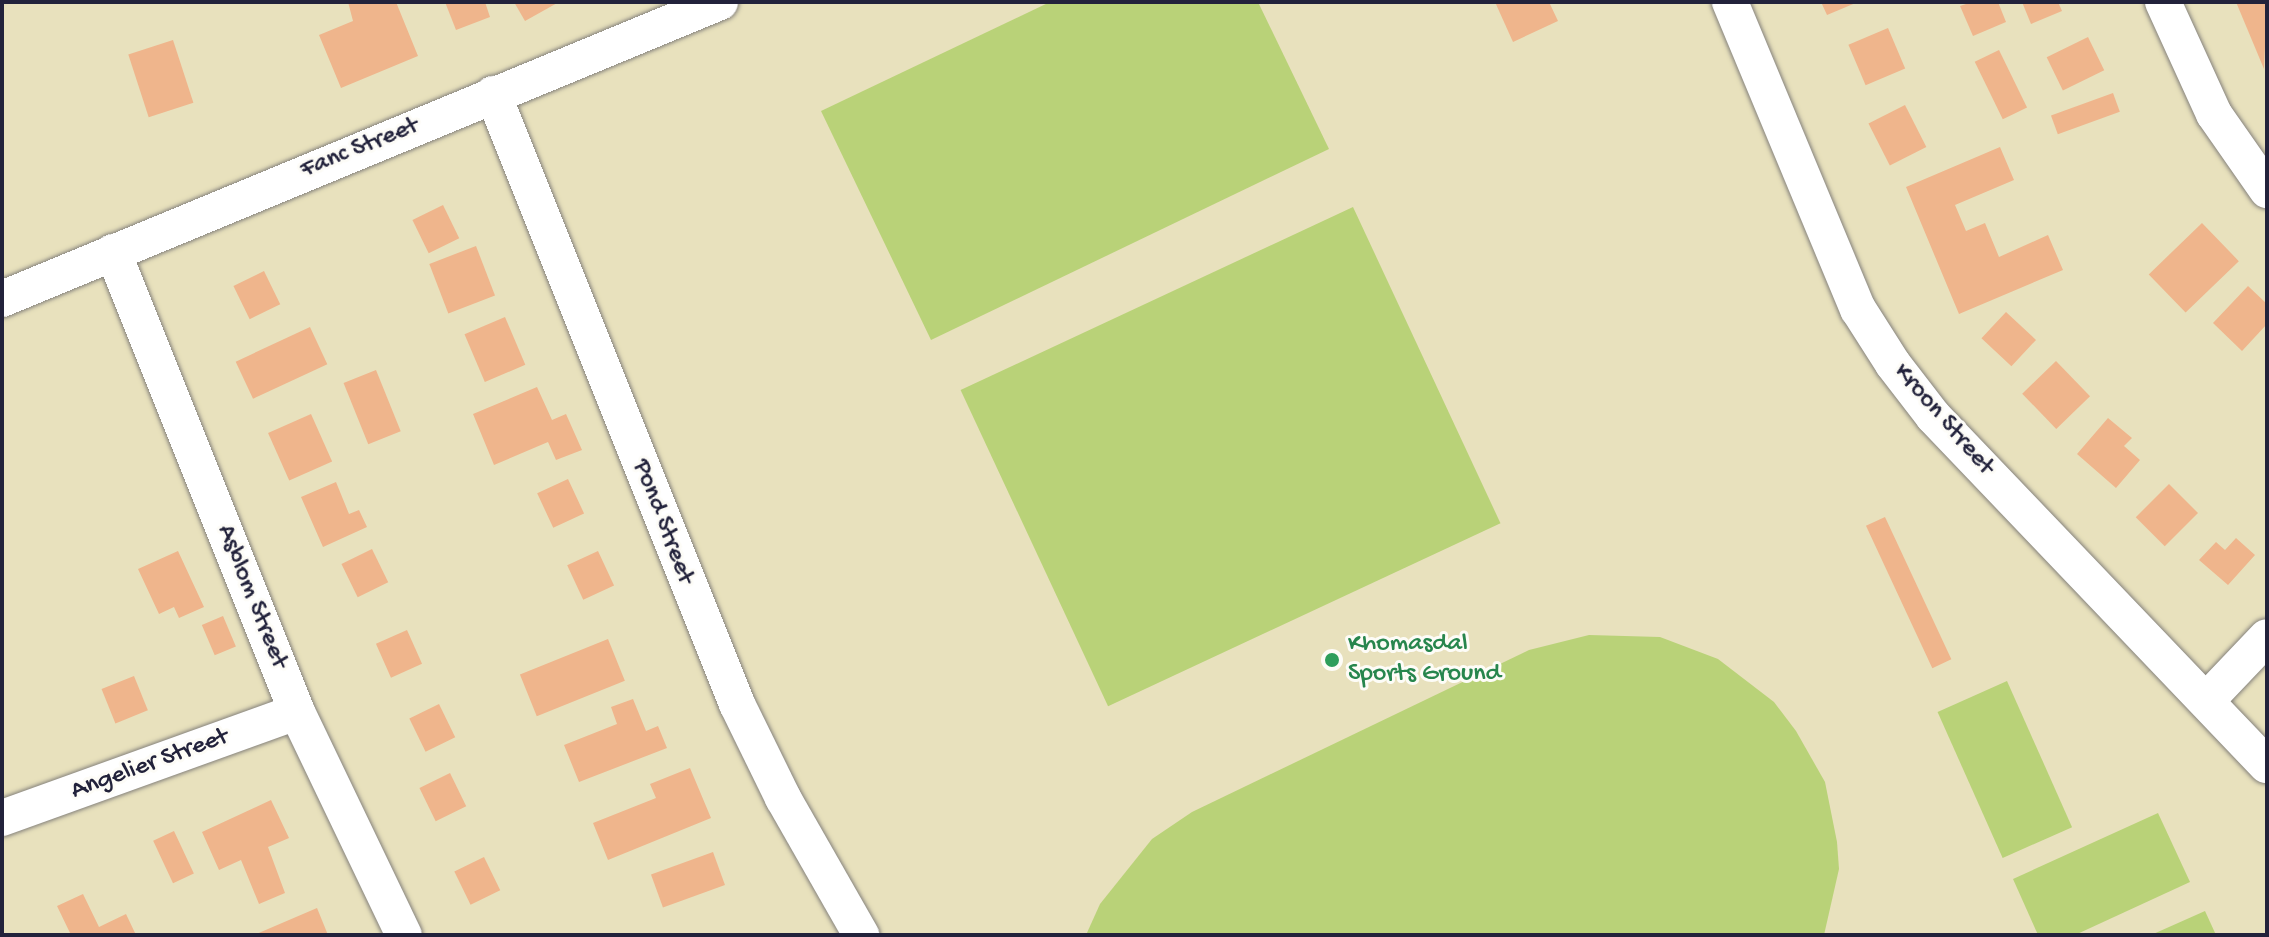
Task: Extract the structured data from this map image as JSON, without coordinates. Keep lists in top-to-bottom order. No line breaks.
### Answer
{"streets":{"street":["Fanc Street","Kroon Street","Pond Street","Asblom Street","Angelier Street"]},"crossings":[["Fanc Street","Pond Street"],["Fanc Street","Asblom Street"],["Asblom Street","Angelier Street"]],"places":["Khomasdal Sports Ground"]}
